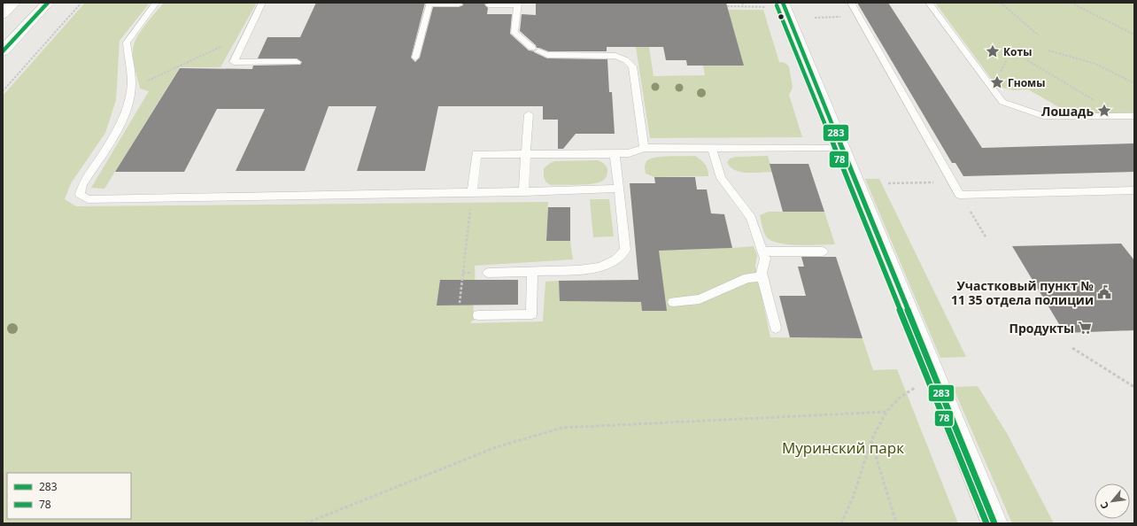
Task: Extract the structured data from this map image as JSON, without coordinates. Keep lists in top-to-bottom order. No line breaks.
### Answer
{"parks":["Муринский парк"],"places":{"place":["Коты","Гномы","Лошадь"],"public building":["Участковый пункт № 11 35 отдела полиции"],"supermarket":["Продукты"]},"lines":["transit line 283","transit line 78"],"legend":["283","78"],"north":"bottom left"}
